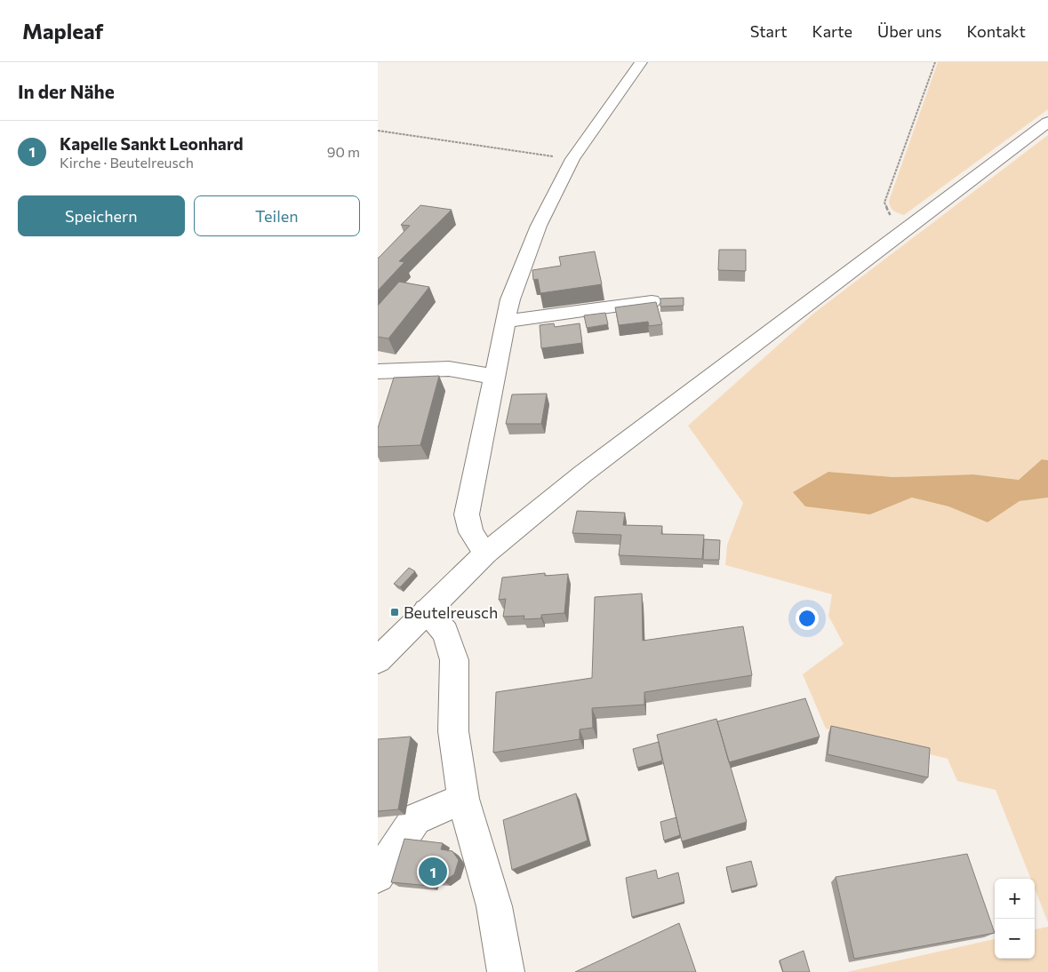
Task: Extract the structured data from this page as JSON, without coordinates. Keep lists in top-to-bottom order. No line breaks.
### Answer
{"places":{"transit":["Beutelreusch"]},"page":{"header":"Mapleaf","nav":["Start","Karte","Über uns","Kontakt"],"heading":"In der Nähe","list":[{"mark":"1","name":"Kapelle Sankt Leonhard","note":"Kirche · Beutelreusch","value":"90 m"}],"buttons":["Speichern","Teilen"],"pins":"1","map_buttons":["+","−"]}}
